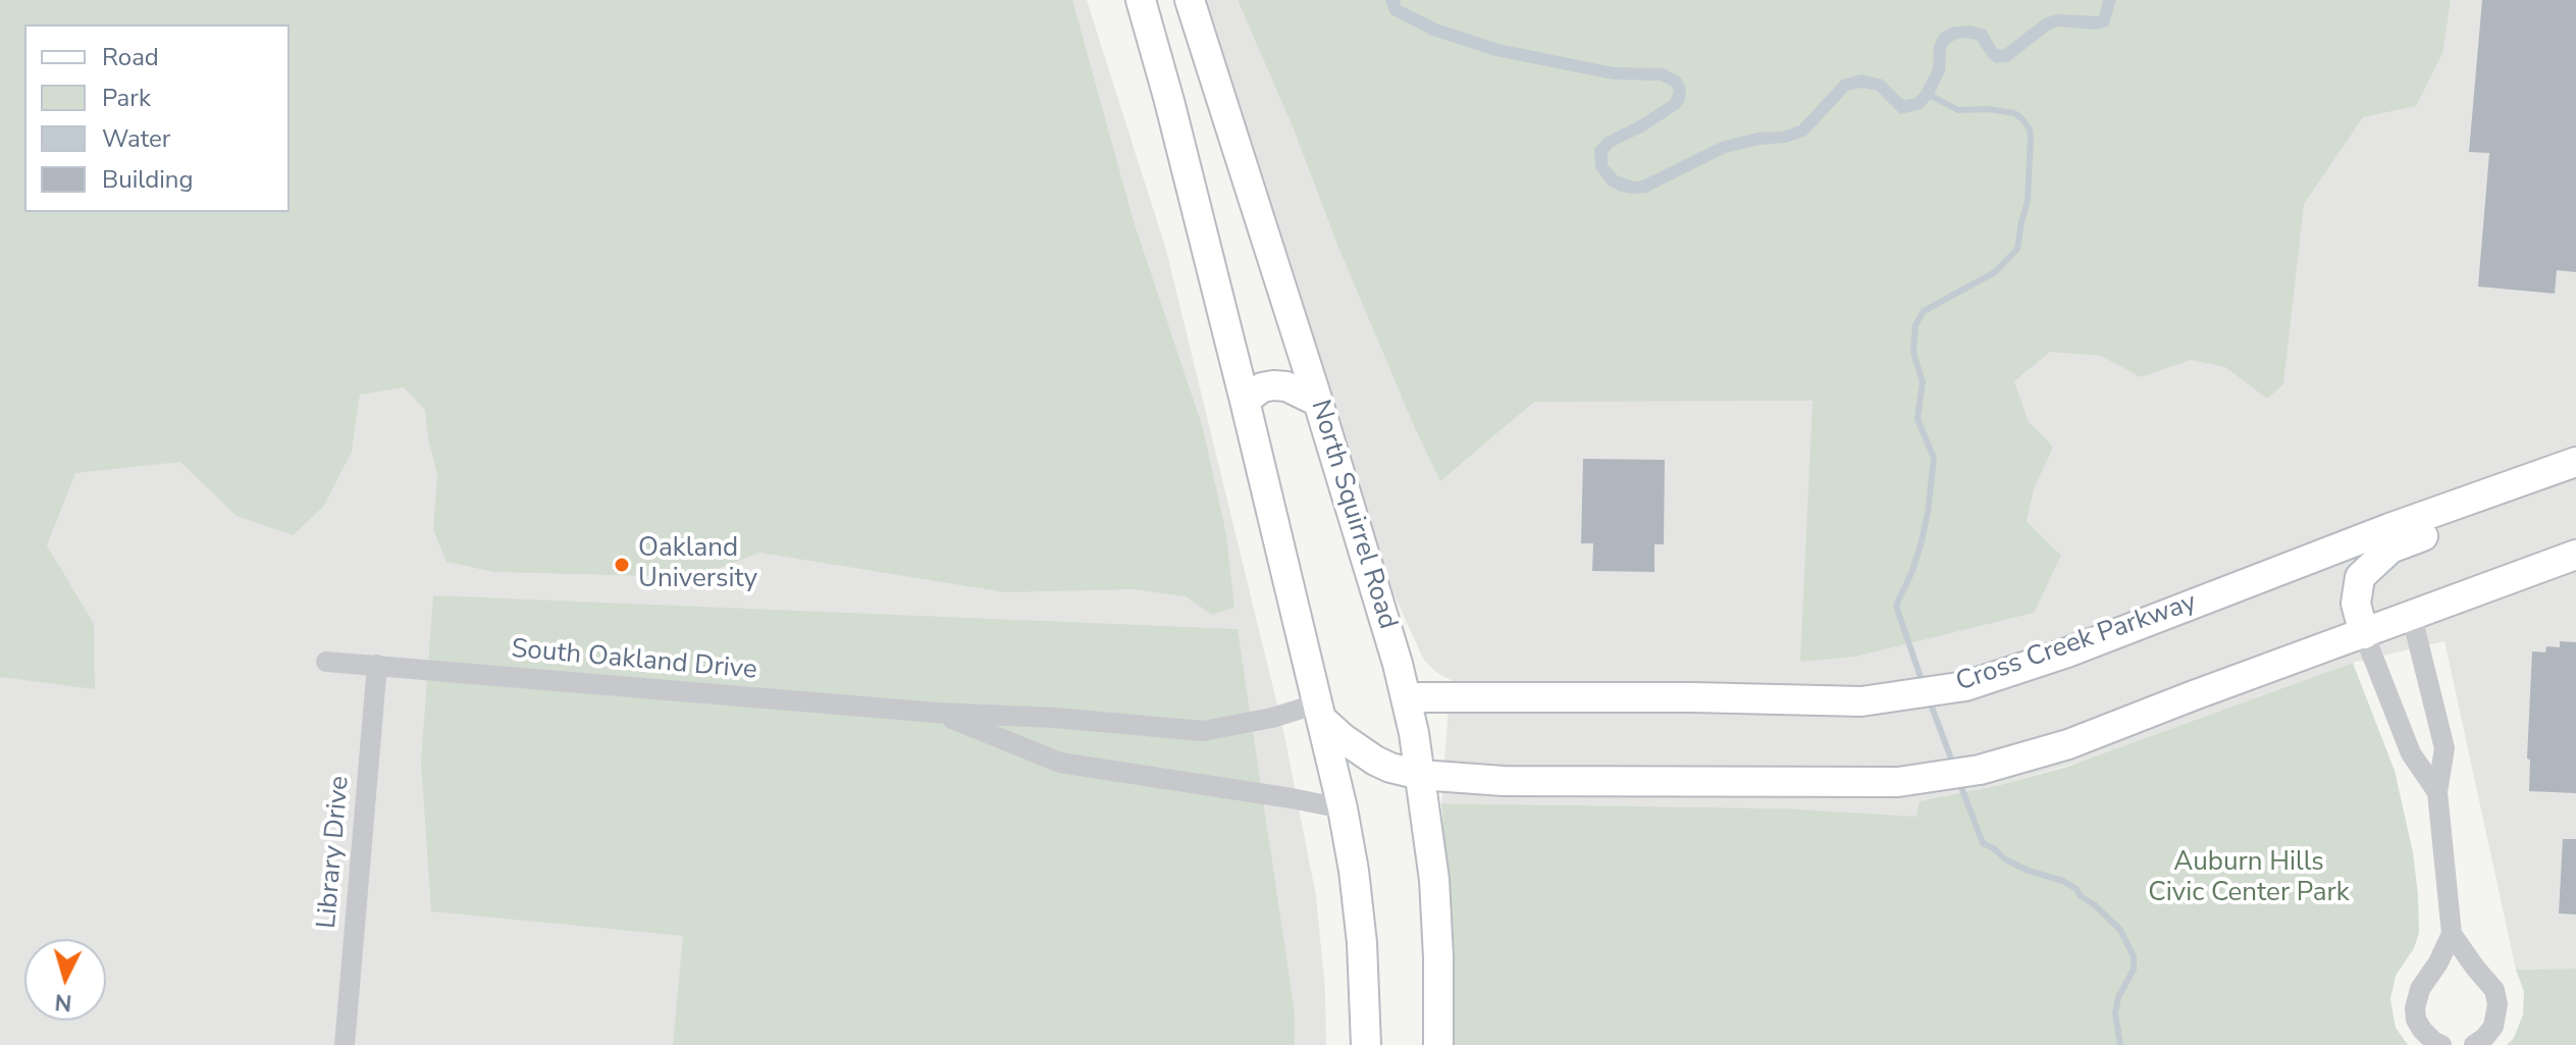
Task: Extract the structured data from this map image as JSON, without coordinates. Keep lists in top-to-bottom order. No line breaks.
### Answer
{"streets":{"street":["North Squirrel Road","Cross Creek Parkway","South Oakland Drive","Library Drive"]},"crossings":[["North Squirrel Road","Cross Creek Parkway"],["South Oakland Drive","Library Drive"]],"parks":["Auburn Hills Civic Center Park"],"places":["Oakland University"],"legend":["Road","Park","Water","Building"],"north":"bottom"}
